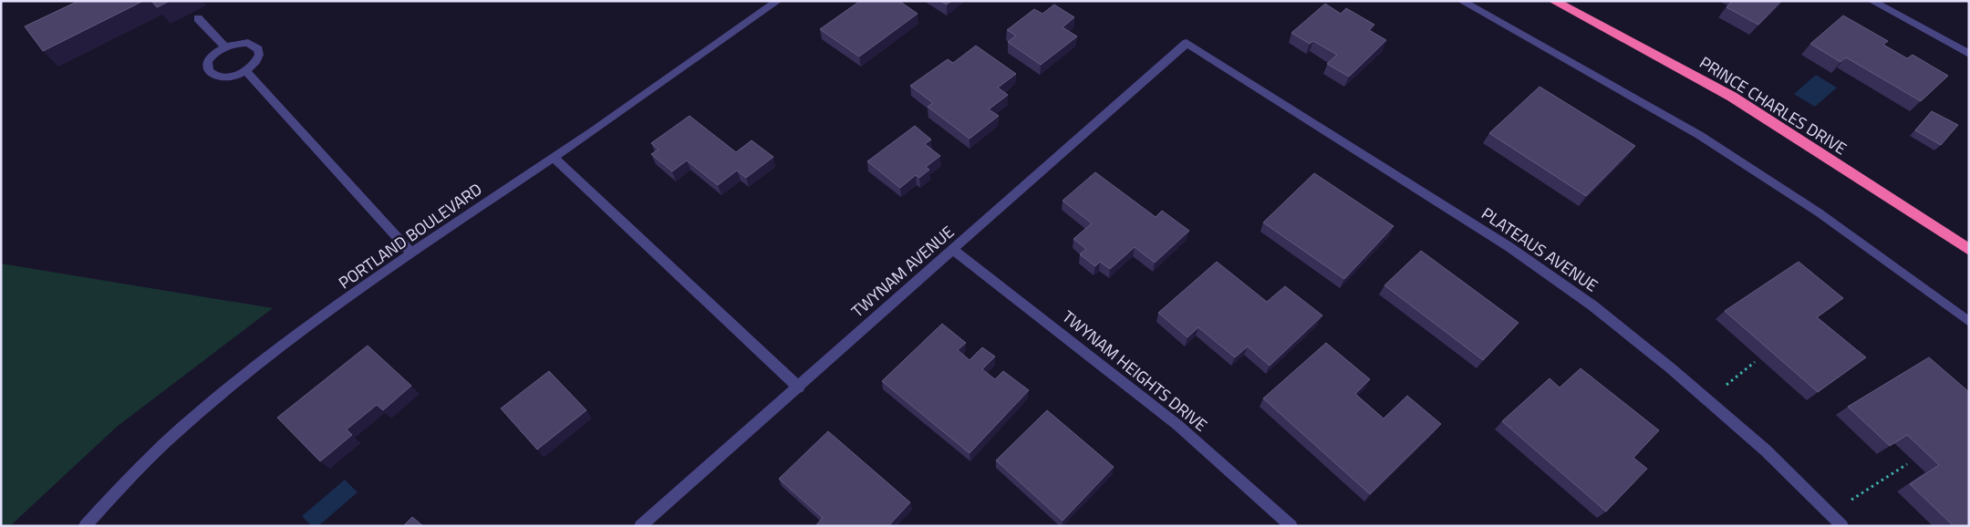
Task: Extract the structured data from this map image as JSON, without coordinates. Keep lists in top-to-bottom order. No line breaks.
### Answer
{"streets":{"highway":["PRINCE CHARLES DRIVE"],"street":["PORTLAND BOULEVARD","PLATEAUS AVENUE","TWYNAM AVENUE","TWYNAM HEIGHTS DRIVE"]},"crossings":[["PLATEAUS AVENUE","TWYNAM AVENUE"],["TWYNAM AVENUE","TWYNAM HEIGHTS DRIVE"]]}
